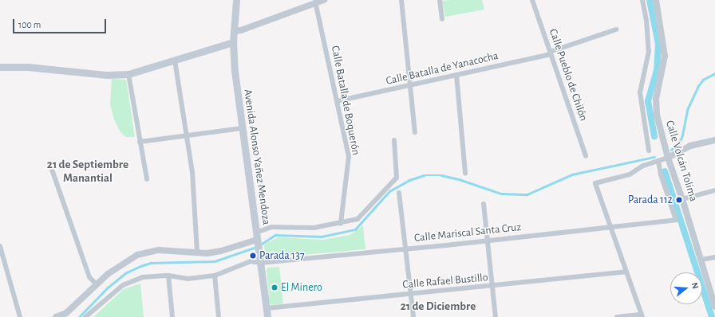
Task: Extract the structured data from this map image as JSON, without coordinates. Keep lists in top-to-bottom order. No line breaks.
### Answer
{"streets":{"main road":["Avenida Alonso Yañez Mendoza"],"street":["Calle Batalla de Yanacocha","Calle Pueblo de Chilón","Calle Batalla de Boquerón","Calle Volcán Tolima","Calle Mariscal Santa Cruz","Calle Rafael Bustillo"]},"crossings":[["Calle Batalla de Yanacocha","Calle Pueblo de Chilón"],["Calle Batalla de Yanacocha","Calle Batalla de Boquerón"],["Avenida Alonso Yañez Mendoza","Calle Mariscal Santa Cruz"],["Avenida Alonso Yañez Mendoza","Calle Rafael Bustillo"]],"districts":["21 de Septiembre Manantial","21 de Diciembre"],"places":["Parada 112","Parada 137","El Minero"],"scale_bar":"100 m","north":"right"}
